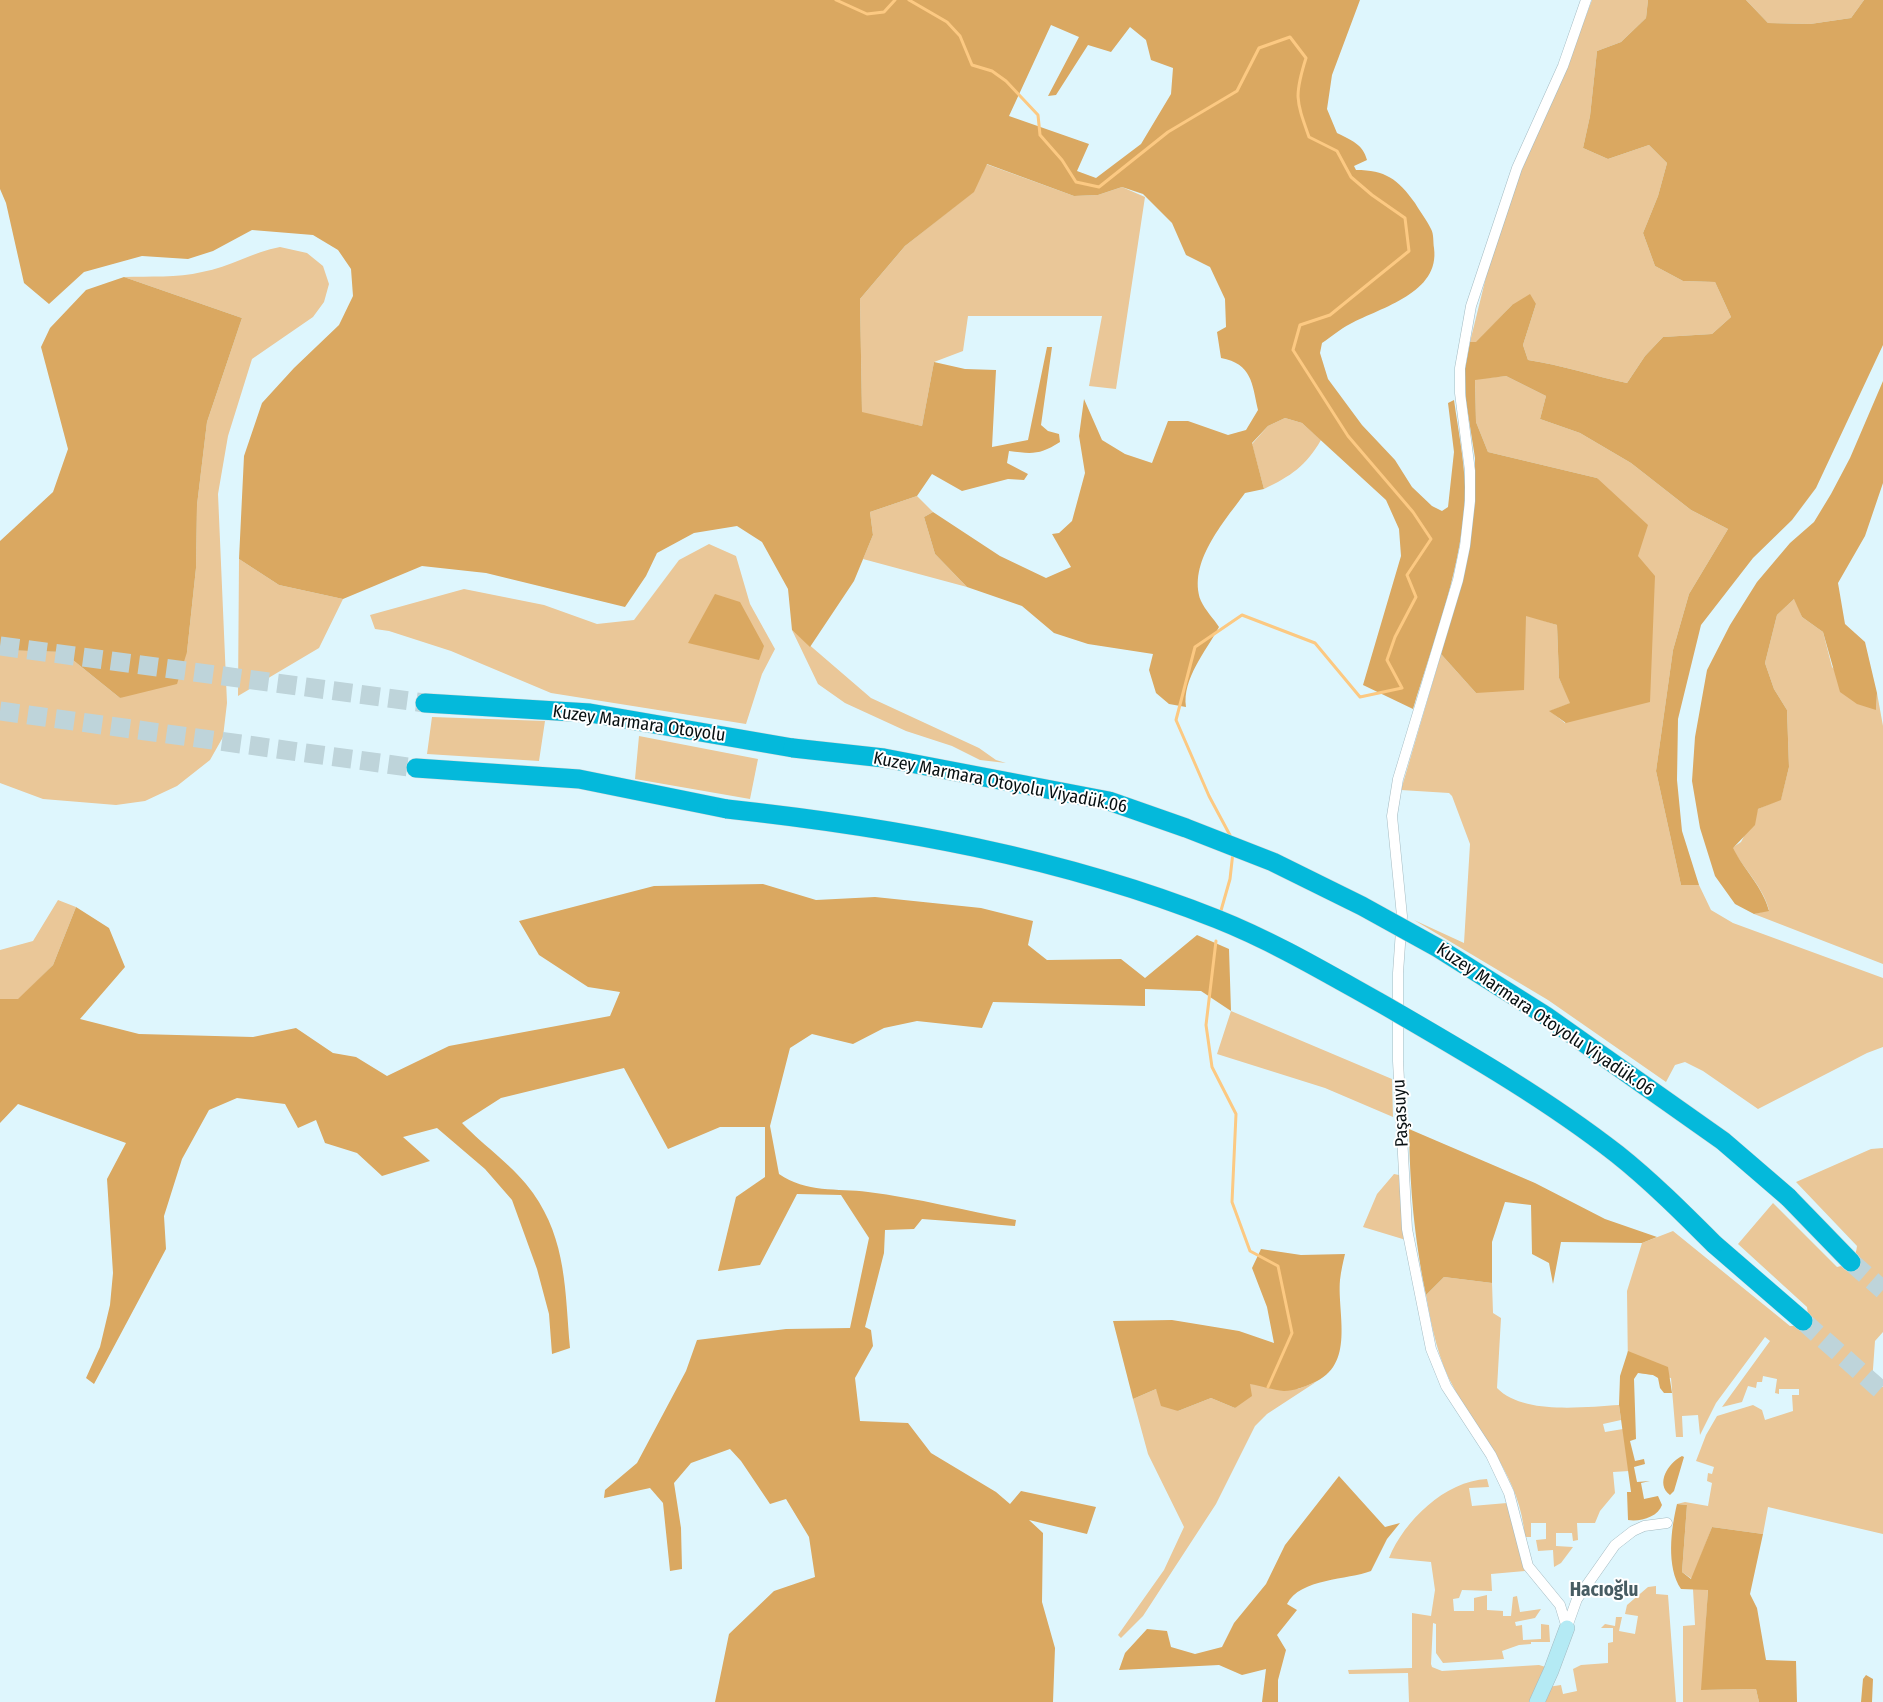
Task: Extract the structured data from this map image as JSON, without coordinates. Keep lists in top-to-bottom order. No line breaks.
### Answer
{"streets":{"highway":["Kuzey Marmara Otoyolu","Kuzey Marmara Otoyolu Viyadük.06"],"street":["Paşasuyu"]},"crossings":[["Kuzey Marmara Otoyolu","Kuzey Marmara Otoyolu Viyadük.06"]],"districts":["Hacıoğlu"]}
